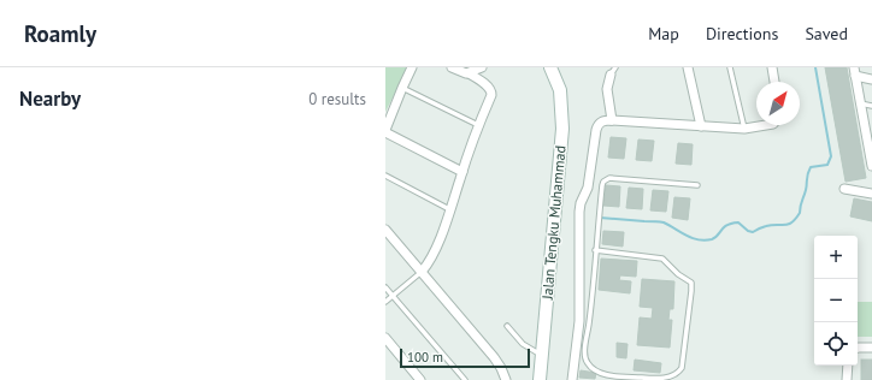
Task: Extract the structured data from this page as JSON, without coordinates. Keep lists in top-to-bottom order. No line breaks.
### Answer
{"streets":{"main road":["Jalan Tengku Muhammad"]},"scale_bar":"100 m","north":"top right","page":{"header":"Roamly","nav":["Map","Directions","Saved"],"heading":["Nearby","0 results"],"map_buttons":["+","−"],"scale":"100 m"}}
